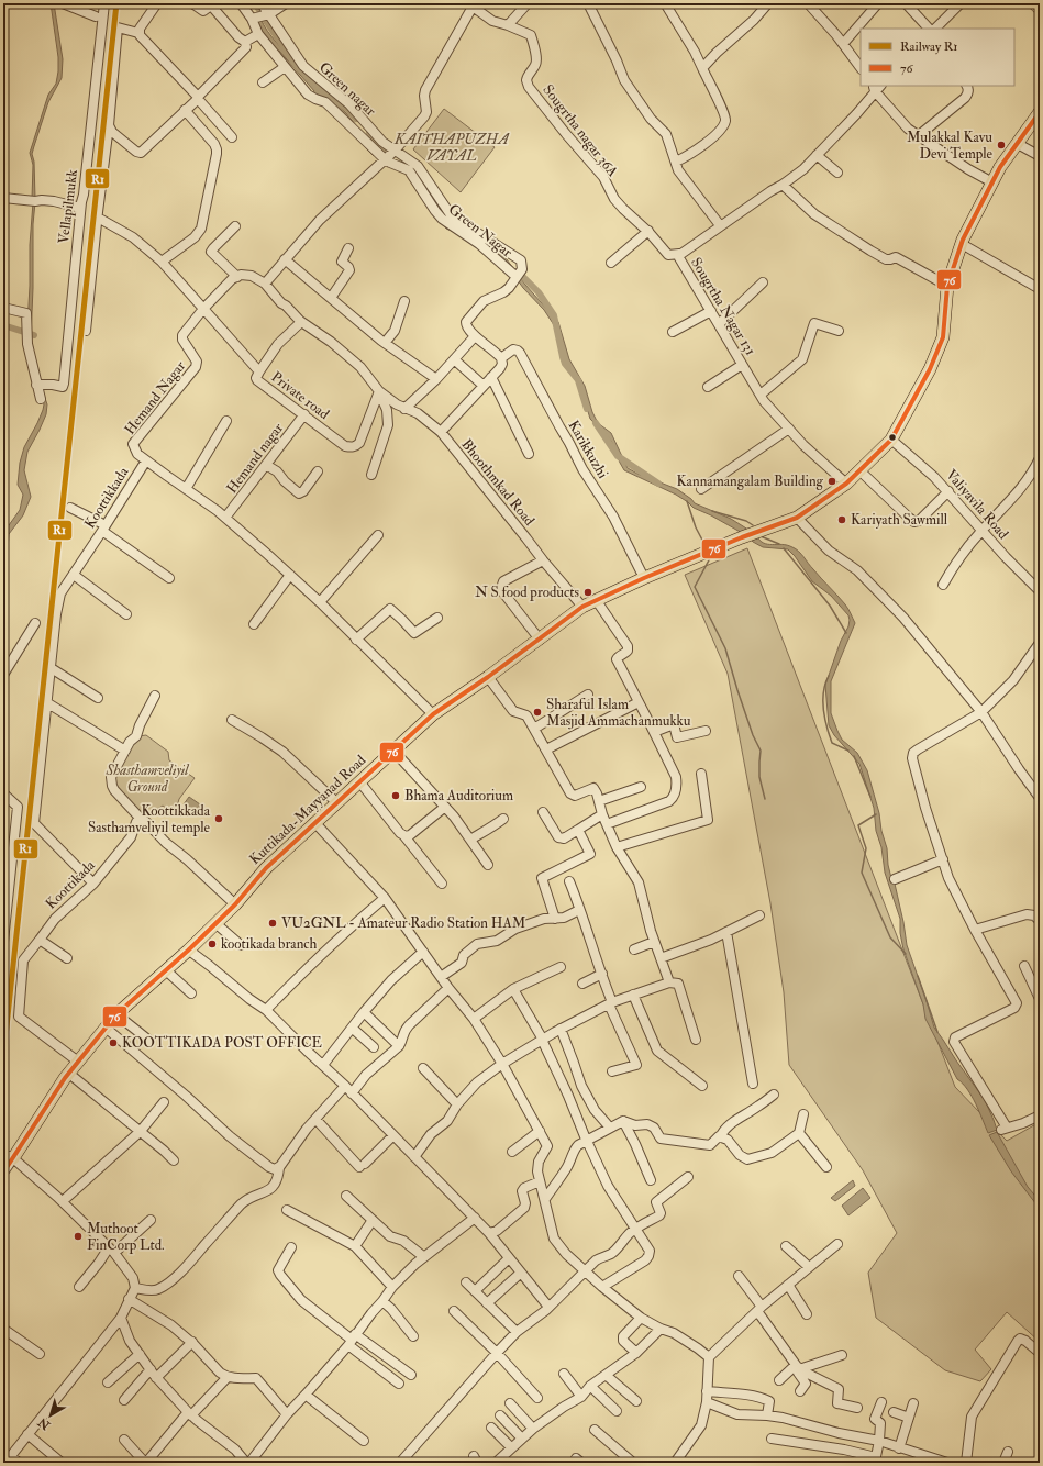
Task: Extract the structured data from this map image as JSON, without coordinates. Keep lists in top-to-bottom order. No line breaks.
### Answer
{"streets":{"main road":["Kuttikada-Mayyanad Road"],"street":["Green nagar","Sougrtha nagar 36A","Vellapilmukk","Green Nagar","Sougrtha Nagar 131","Private road","Hemand Nagar","Karikkuzhi","Hemand nagar","Bhoothmkad Road","Koottikkada","Valiyavila Road","Koottikada"]},"crossings":[["Green nagar","Green Nagar"],["Sougrtha nagar 36A","Sougrtha Nagar 131"],["Sougrtha Nagar 131","Kuttikada-Mayyanad Road"],["Private road","Hemand Nagar"],["Private road","Hemand nagar"],["Private road","Bhoothmkad Road"],["Hemand Nagar","Hemand nagar"],["Hemand Nagar","Koottikkada"],["Hemand Nagar","Kuttikada-Mayyanad Road"],["Karikkuzhi","Kuttikada-Mayyanad Road"],["Bhoothmkad Road","Kuttikada-Mayyanad Road"],["Koottikkada","Koottikada"],["Valiyavila Road","Kuttikada-Mayyanad Road"]],"parks":["KAITHAPUZHA VAYAL","Shasthamveliyil Ground"],"places":["Mulakkal Kavu Devi Temple","Kannamangalam Building","Kariyath Sawmill","N S food products","Sharaful Islam Masjid Ammachanmukku","Bhama Auditorium","Koottikkada Sasthamveliyil temple","VU2GNL - Amateur Radio Station HAM","kootikada branch","KOOTTIKADA POST OFFICE","Muthoot FinCorp Ltd."],"lines":["rail line R1","transit line 76"],"legend":["Railway R1","76"],"north":"bottom left"}
